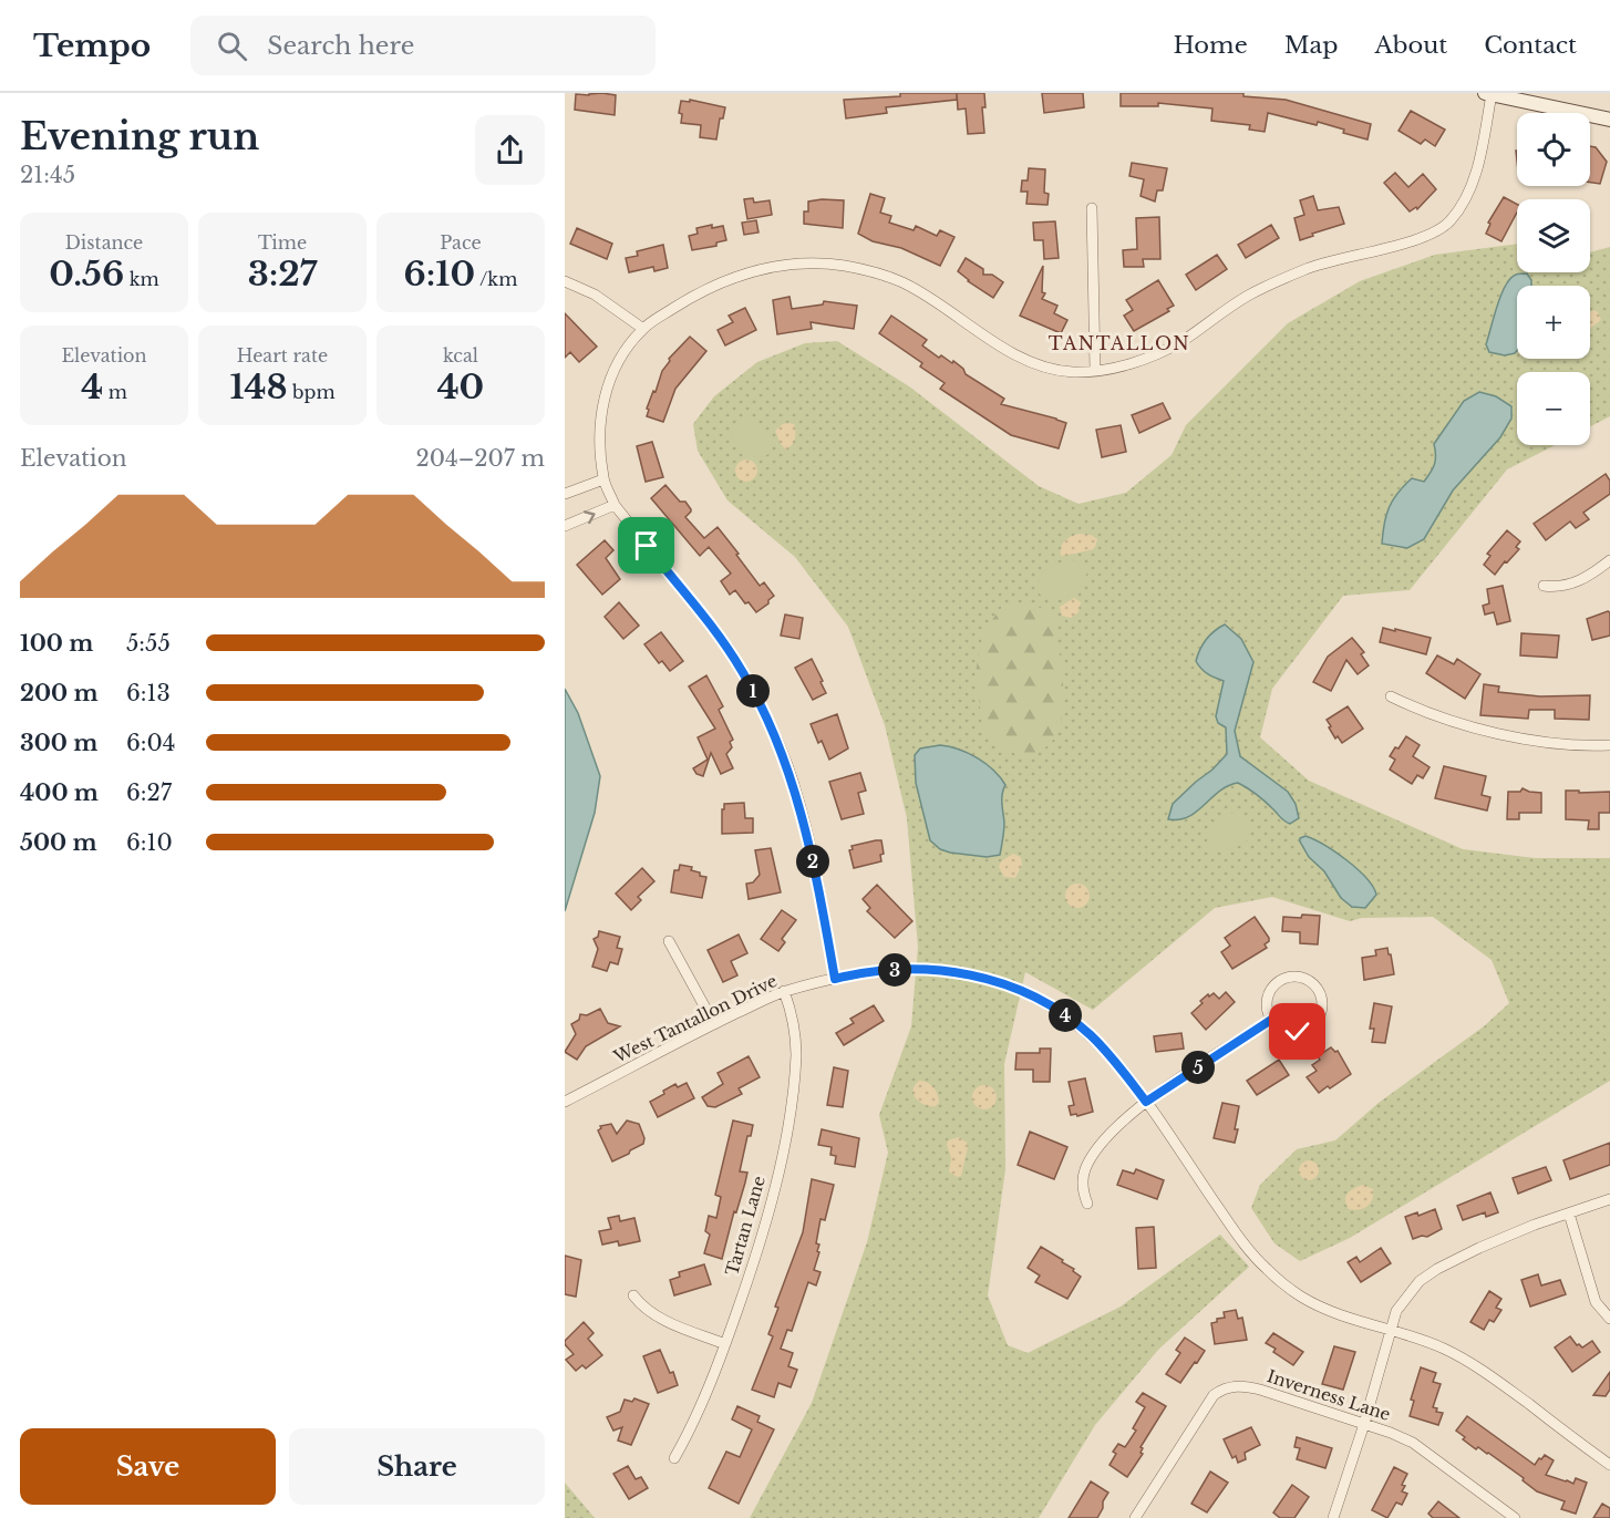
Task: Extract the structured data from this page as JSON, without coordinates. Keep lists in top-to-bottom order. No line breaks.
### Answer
{"streets":{"street":["West Tantallon Drive","Tartan Lane","Inverness Lane"]},"crossings":[["West Tantallon Drive","Tartan Lane"]],"districts":["TANTALLON"],"page":{"header":"Tempo","search":"Search here","nav":["Home","Map","About","Contact"],"heading":["Evening run","21:45"],"map_buttons":["+","−"],"stats":[["Distance","0.56 km"],["Time","3:27"],["Pace","6:10 /km"],["Elevation","4 m"],["Heart rate","148 bpm"],["kcal","40"]],"chart":["Elevation","204–207 m"],"list":[{"name":"100 m","note":"5:55"},{"name":"200 m","note":"6:13"},{"name":"300 m","note":"6:04"},{"name":"400 m","note":"6:27"},{"name":"500 m","note":"6:10"}],"pins":["1","2","3","4","5"],"buttons":["Save","Share"]}}
